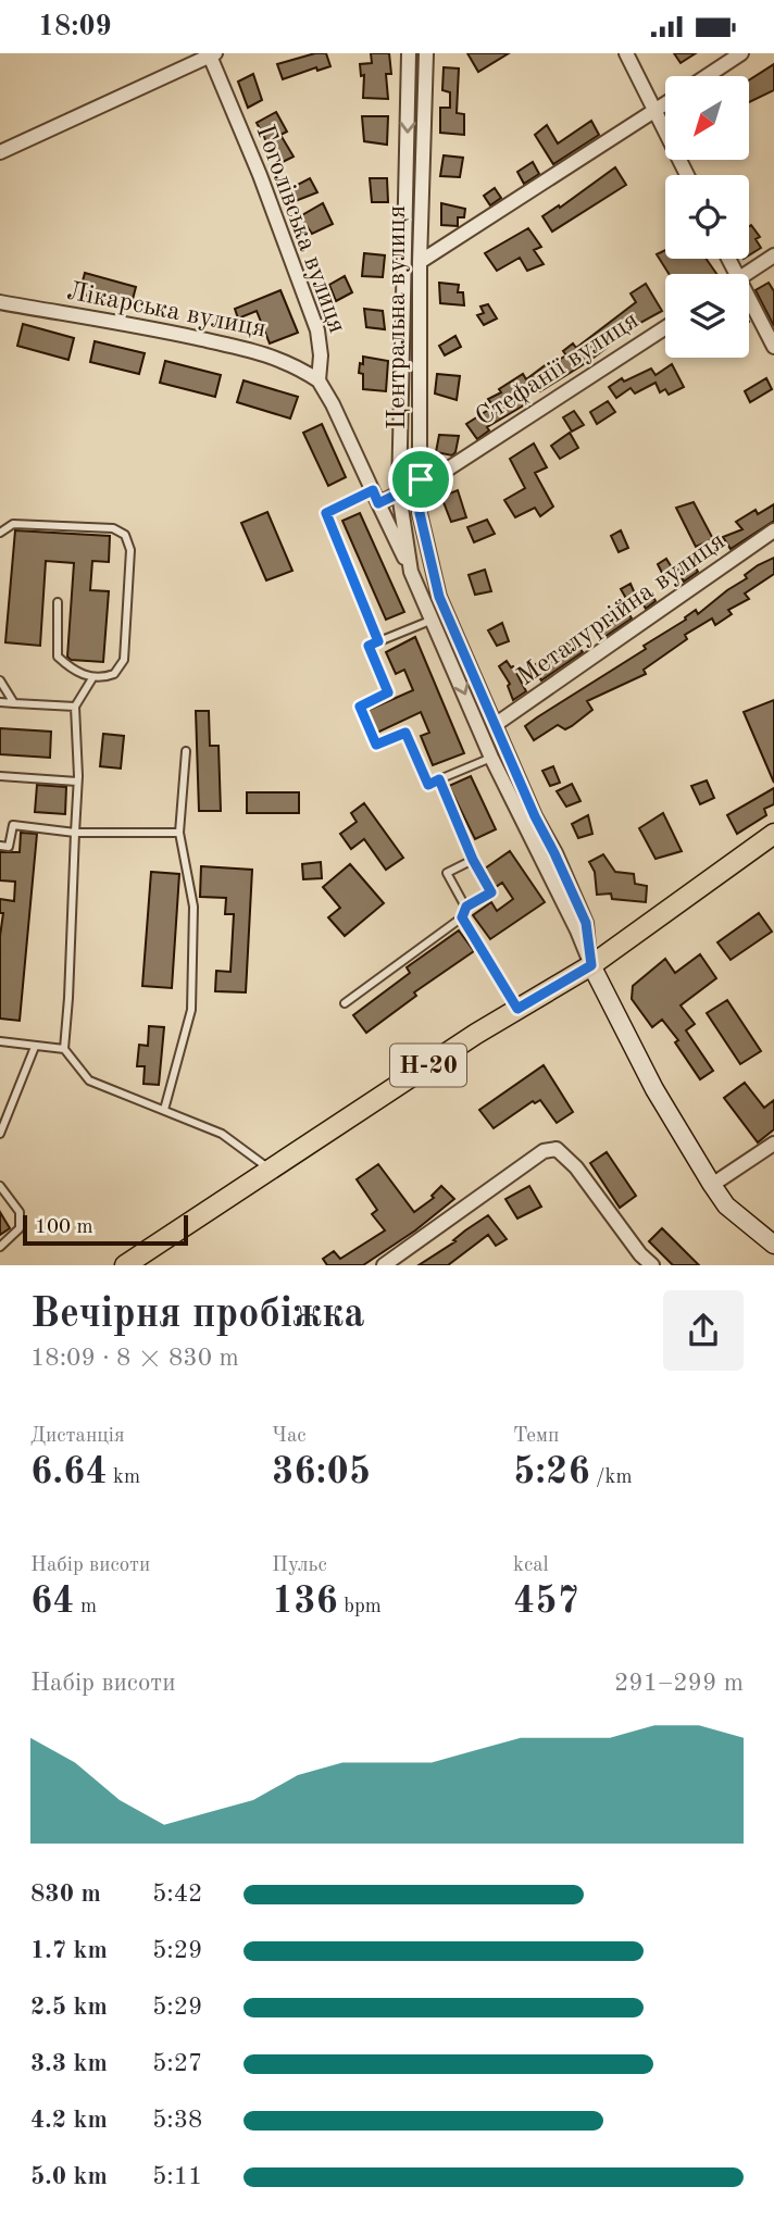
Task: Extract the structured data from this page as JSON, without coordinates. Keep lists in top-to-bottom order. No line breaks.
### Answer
{"streets":{"main road":["Н-20"],"street":["Гоголівська вулиця","Лікарська вулиця","Центральна вулиця","Стефанії вулиця","Металургійна вулиця"]},"crossings":[["Гоголівська вулиця","Лікарська вулиця"],["Гоголівська вулиця","Центральна вулиця"],["Центральна вулиця","Стефанії вулиця"],["Центральна вулиця","Металургійна вулиця"],["Центральна вулиця","Н-20"]],"scale_bar":"100 m","north":"bottom left","page":{"status":"18:09","scale":"100 m","heading":["Вечірня пробіжка","18:09 · 8 × 830 m"],"stats":[["Дистанція","6.64 km"],["Час","36:05"],["Темп","5:26 /km"],["Набір висоти","64 m"],["Пульс","136 bpm"],["kcal","457"]],"chart":["Набір висоти","291–299 m"],"list":[{"name":"830 m","note":"5:42"},{"name":"1.7 km","note":"5:29"},{"name":"2.5 km","note":"5:29"},{"name":"3.3 km","note":"5:27"},{"name":"4.2 km","note":"5:38"},{"name":"5.0 km","note":"5:11"}]}}
